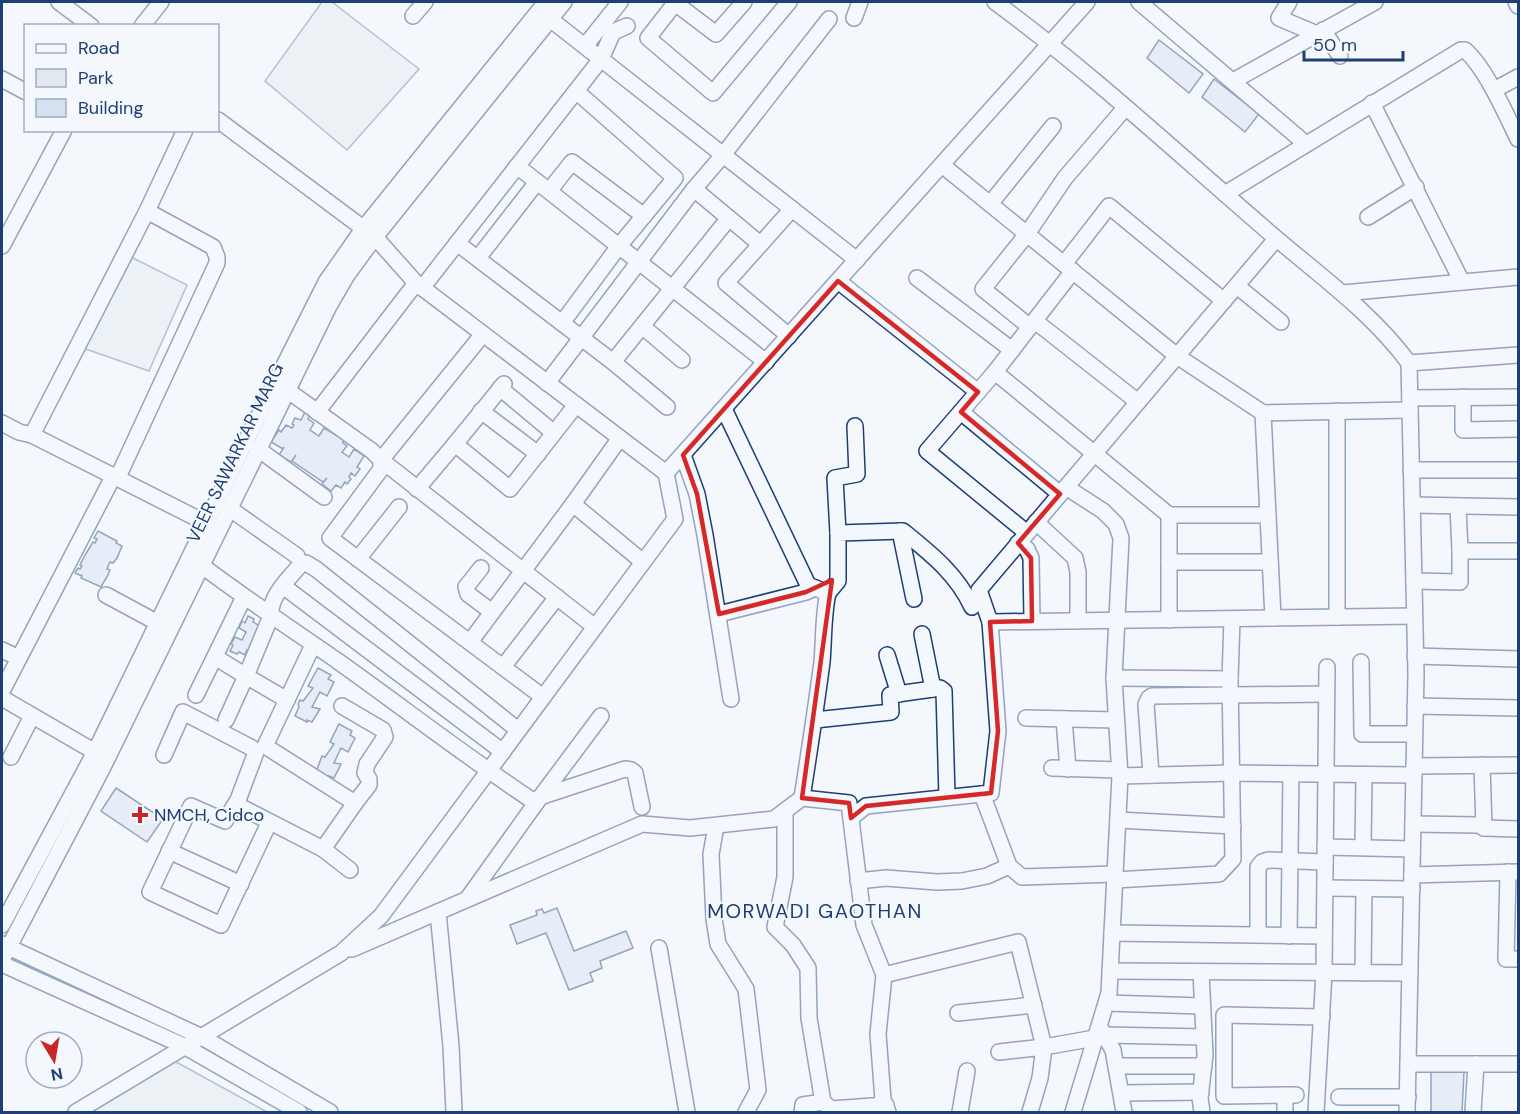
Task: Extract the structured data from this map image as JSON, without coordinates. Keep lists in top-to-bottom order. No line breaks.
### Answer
{"streets":{"street":["VEER SAWARKAR MARG"]},"districts":["MORWADI GAOTHAN"],"places":{"health":["NMCH, Cidco"]},"legend":["Road","Park","Building"],"scale_bar":"50 m","north":"bottom"}
